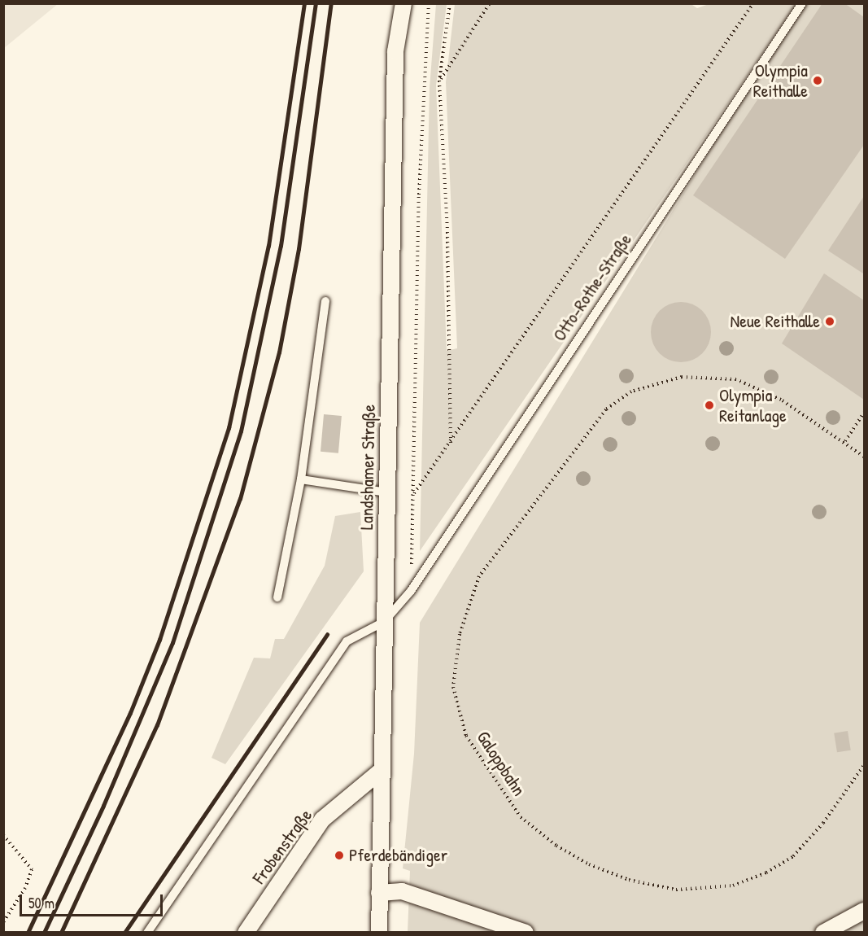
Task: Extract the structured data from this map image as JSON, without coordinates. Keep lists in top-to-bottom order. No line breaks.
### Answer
{"streets":{"street":["Landshamer Straße","Frobenstraße"],"lane":["Otto-Rothe-Straße"],"path":["Galoppbahn"]},"crossings":[["Otto-Rothe-Straße","Landshamer Straße"],["Landshamer Straße","Frobenstraße"]],"places":["Olympia Reithalle","Neue Reithalle","Olympia Reitanlage","Pferdebändiger"],"scale_bar":"50 m"}
